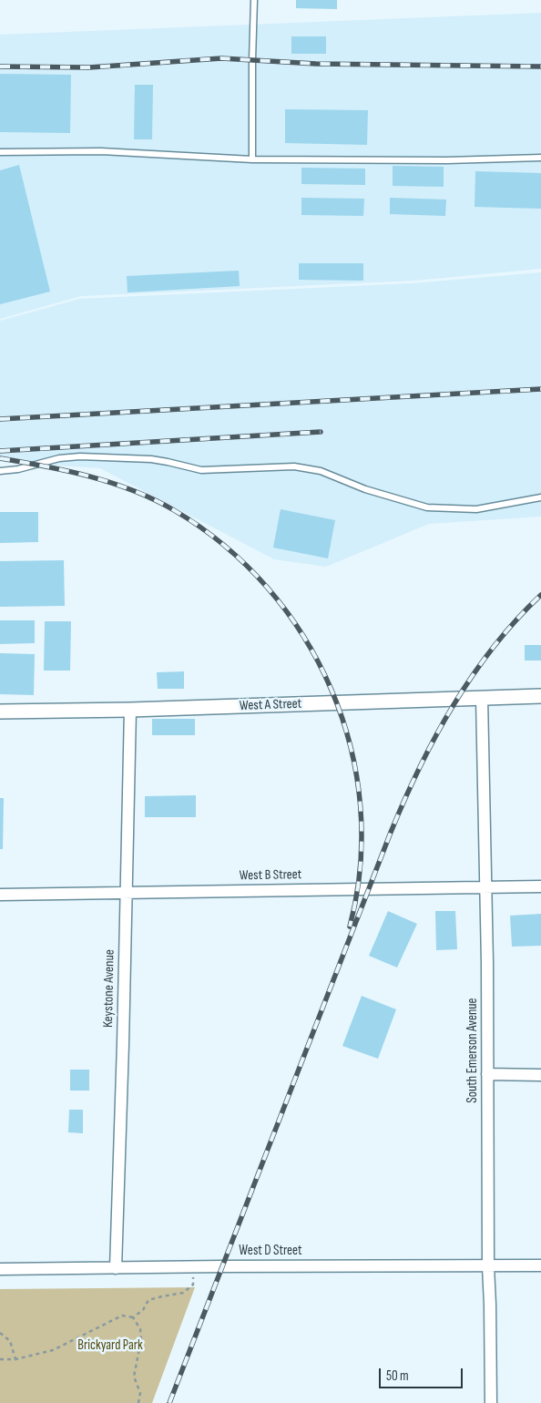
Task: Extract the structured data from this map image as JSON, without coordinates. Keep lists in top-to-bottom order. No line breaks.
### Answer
{"streets":{"street":["West A Street","West B Street","Keystone Avenue","South Emerson Avenue","West D Street"]},"crossings":[["West A Street","Keystone Avenue"],["West A Street","South Emerson Avenue"],["West B Street","Keystone Avenue"],["West B Street","South Emerson Avenue"],["Keystone Avenue","West D Street"],["South Emerson Avenue","West D Street"]],"parks":["Brickyard Park"],"scale_bar":"50 m"}
